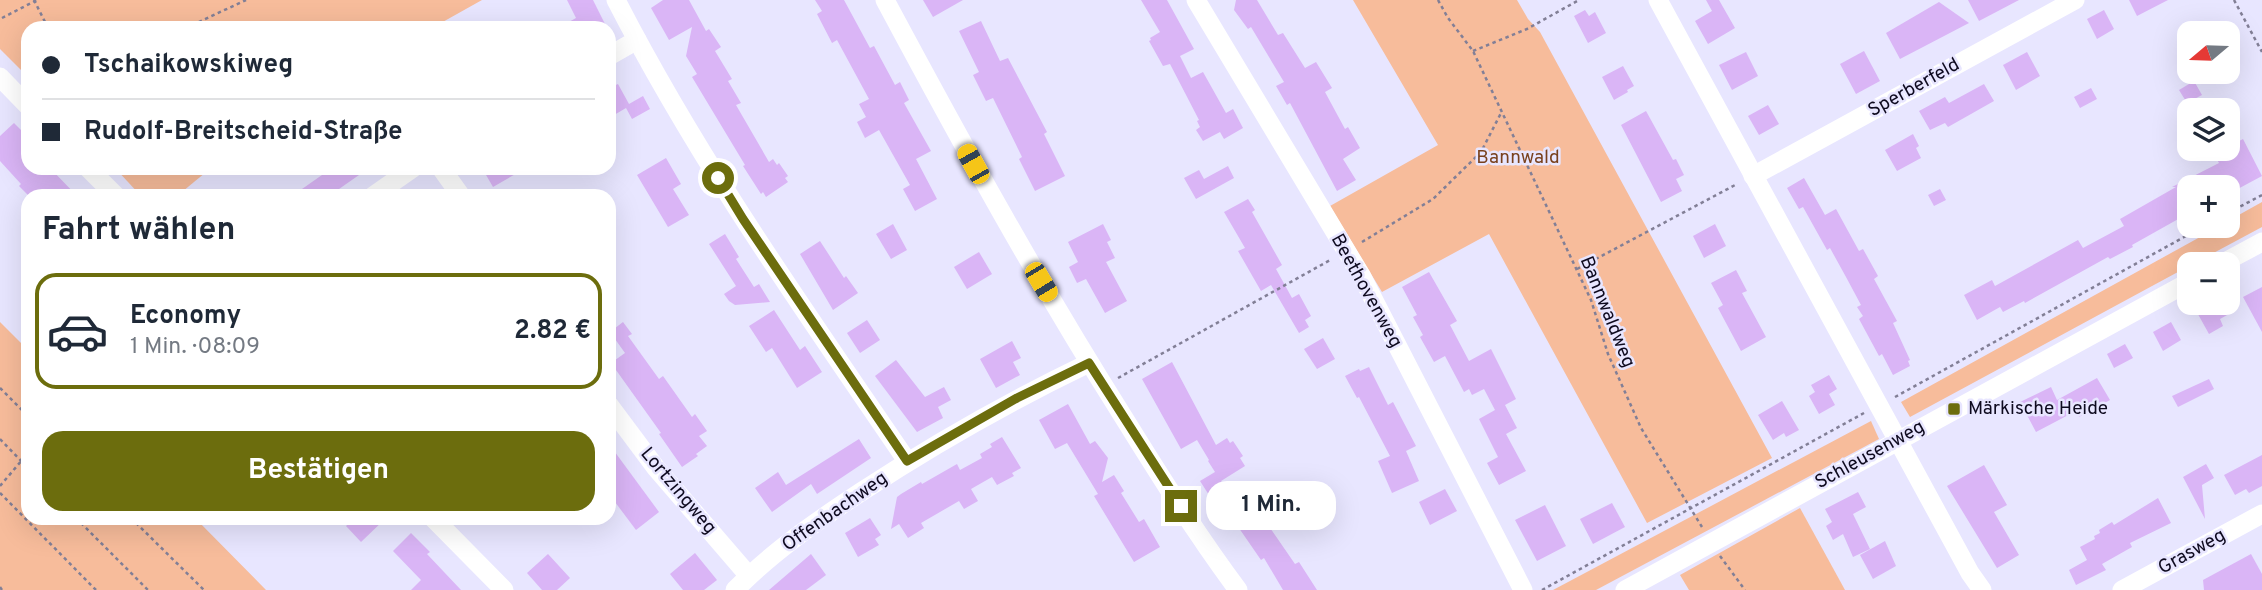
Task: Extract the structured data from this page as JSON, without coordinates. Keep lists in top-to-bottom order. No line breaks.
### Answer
{"streets":{"street":["Sperberfeld","Beethovenweg","Schleusenweg","Lortzingweg","Offenbachweg","Grasweg"],"path":["Bannwaldweg"]},"crossings":[["Bannwaldweg","Schleusenweg"],["Lortzingweg","Offenbachweg"]],"parks":["Bannwald"],"places":{"transit":["Märkische Heide"]},"north":"left","page":{"map_buttons":["+","−"],"banner":["Tschaikowskiweg","Rudolf-Breitscheid-Straße"],"heading":"Fahrt wählen","list":[{"name":"Economy","note":"1 Min. · 08:09","value":"2.82 €"}],"buttons":"Bestätigen","bubble":"1 Min."}}
